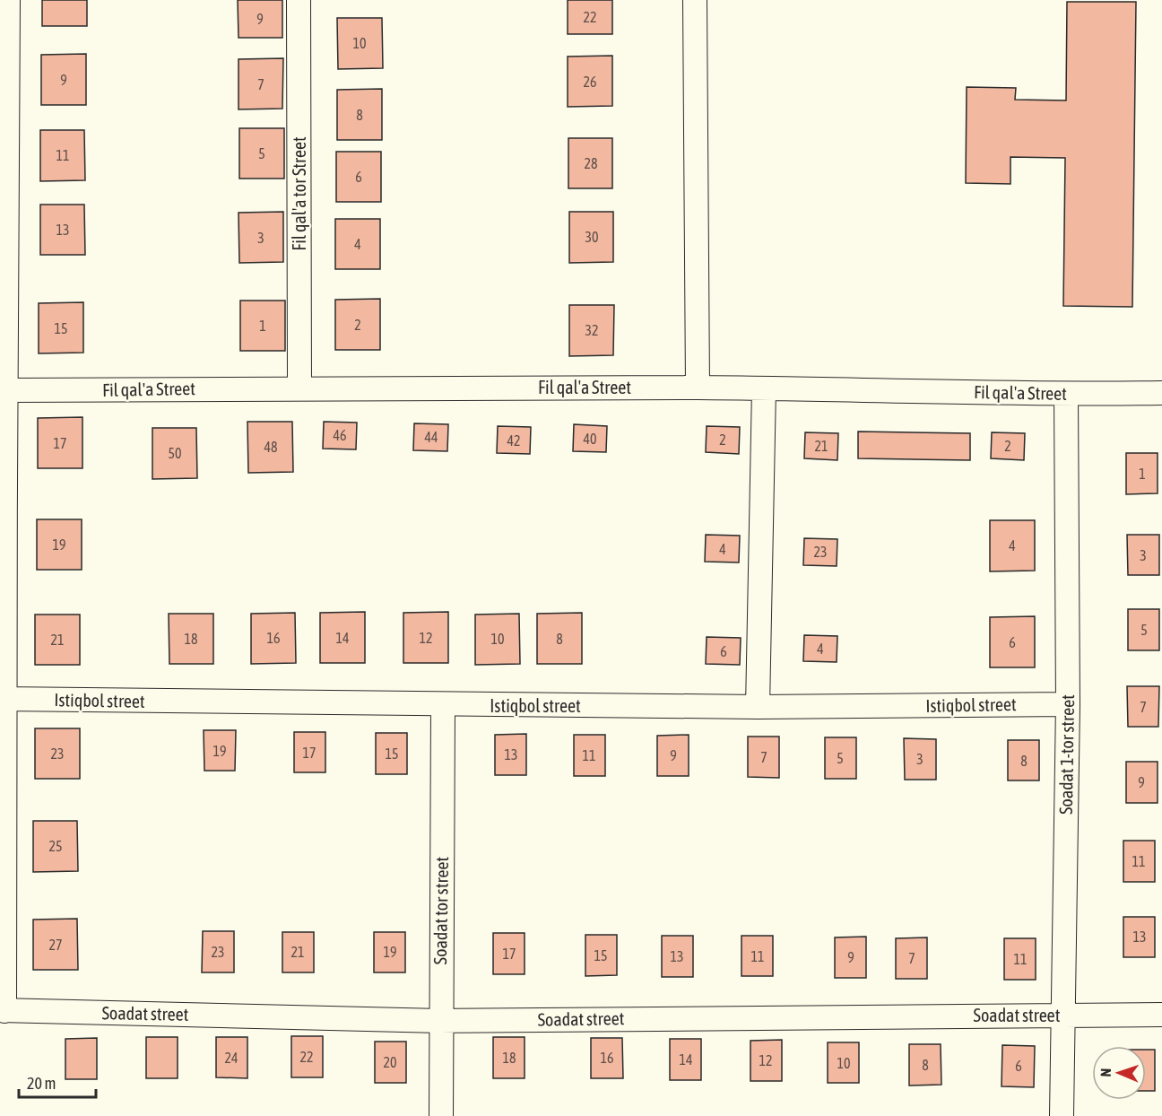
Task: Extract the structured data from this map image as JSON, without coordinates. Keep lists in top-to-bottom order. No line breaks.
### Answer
{"streets":{"street":["Fil qal'a tor Street","Fil qal'a Street","Istiqbol street","Soadat 1-tor street","Soadat tor street","Soadat street"]},"crossings":[["Fil qal'a tor Street","Fil qal'a Street"],["Fil qal'a Street","Soadat 1-tor street"],["Istiqbol street","Soadat 1-tor street"],["Istiqbol street","Soadat tor street"],["Soadat 1-tor street","Soadat street"],["Soadat tor street","Soadat street"]],"house_numbers":["22","9","10","9","26","7","8","5","11","28","6","13","30","3","4","2","1","15","32","46","44","40","2","42","17","21","2","48","50","1","19","4","4","23","3","5","16","14","12","18","10","8","21","6","4","6","7","19","17","23","15","13","11","9","7","5","3","8","9","25","11","13","27","23","21","19","17","15","13","11","9","7","11","22","24","18","16","14","12","20","10","8","6"],"scale_bar":"20 m","north":"left"}
